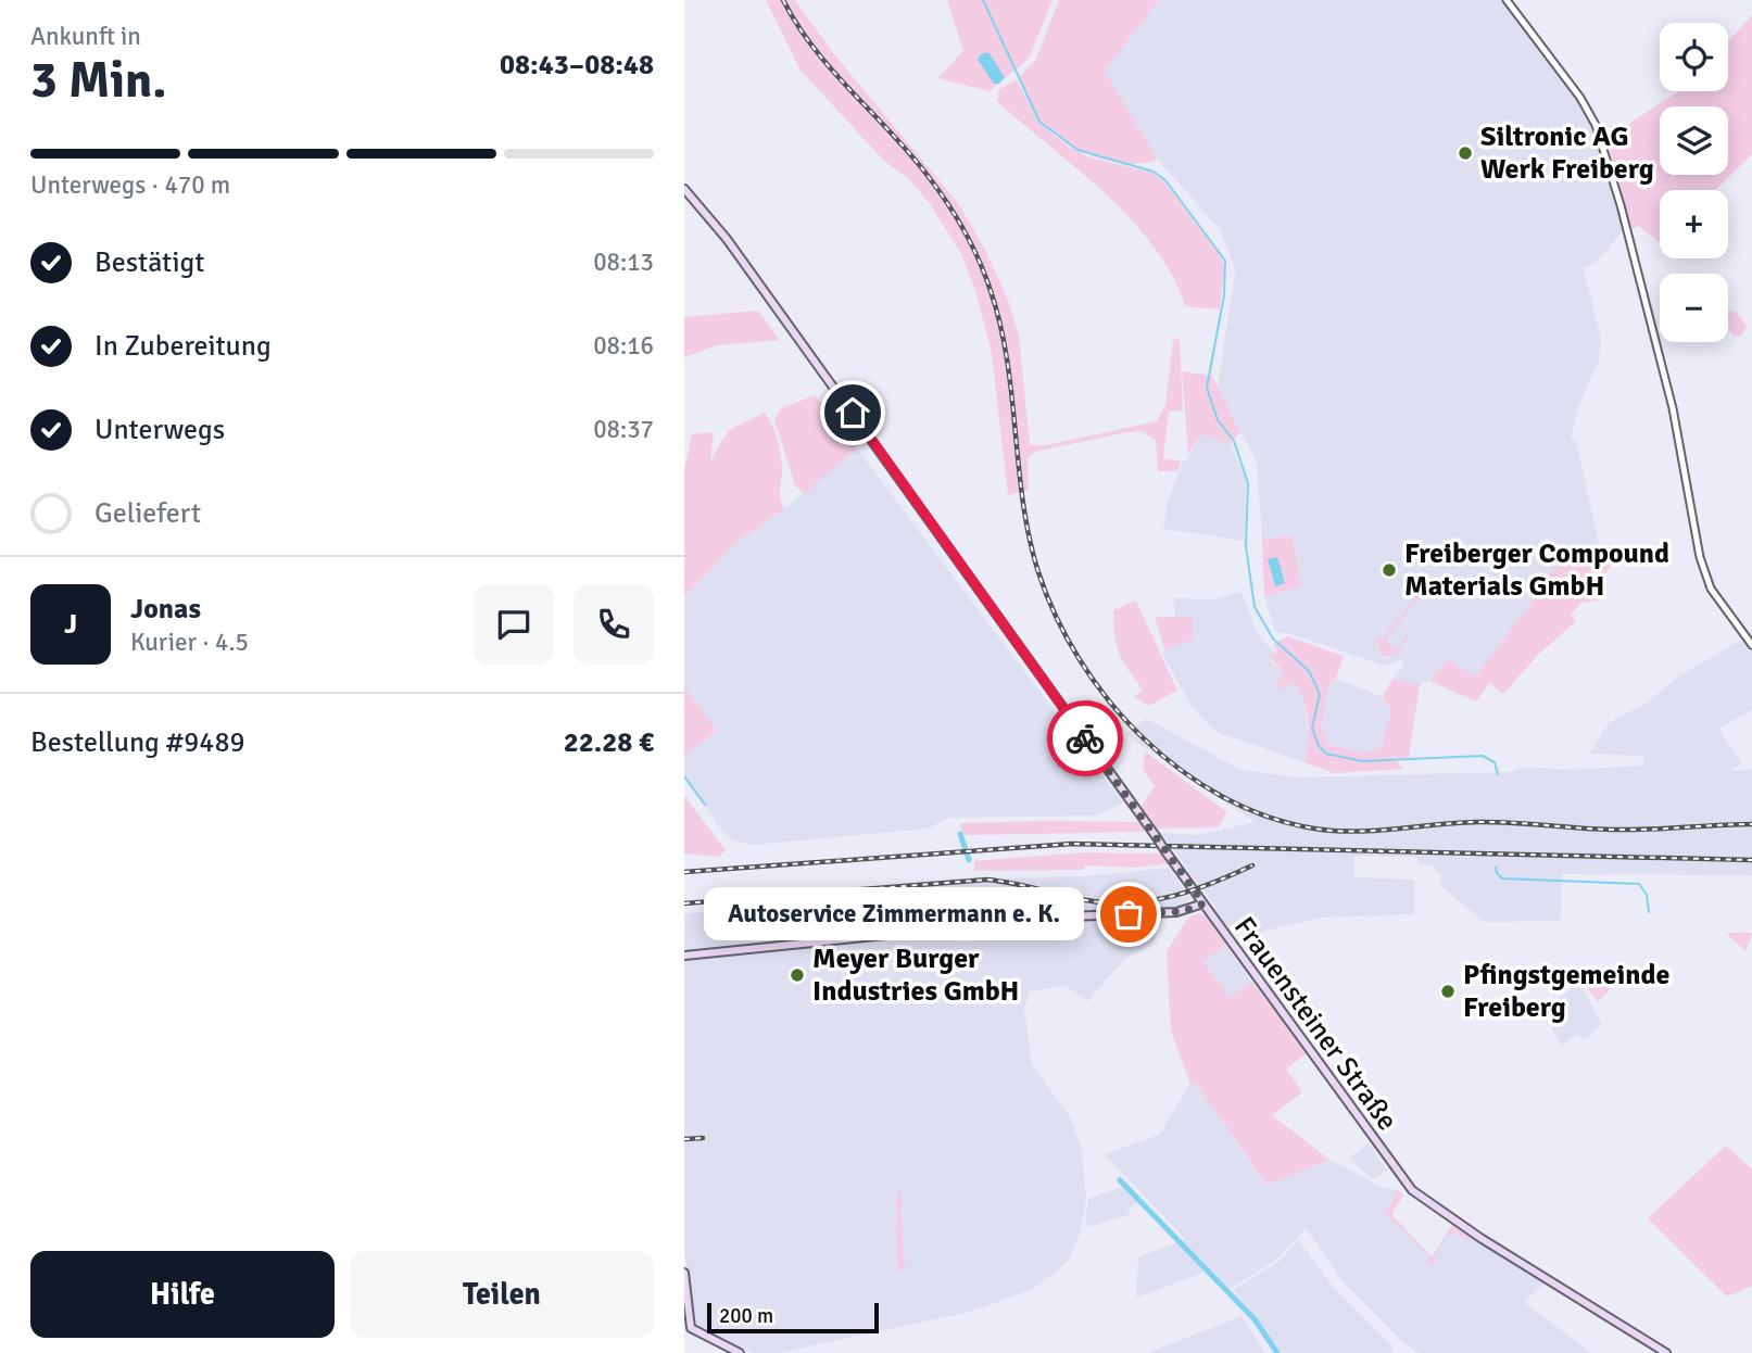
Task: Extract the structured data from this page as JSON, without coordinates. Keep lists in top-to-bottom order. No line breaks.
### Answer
{"streets":{"main road":["Frauensteiner Straße"]},"places":["Siltronic AG Werk Freiberg","Freiberger Compound Materials GmbH","Autoservice Zimmermann e. K.","Meyer Burger Industries GmbH","Pfingstgemeinde Freiberg"],"scale_bar":"200 m","page":{"heading":["3 Min.","Ankunft in","08:43–08:48"],"panel":["Jonas","Kurier · 4.5","Bestellung #9489","22.28 €"],"map_buttons":["+","−"],"bar":"Unterwegs · 470 m","list":[["Bestätigt","08:13"],["In Zubereitung","08:16"],["Unterwegs","08:37"],"Geliefert"],"round":"J","bubble":"Autoservice Zimmermann e. K.","buttons":["Hilfe","Teilen"],"scale":"200 m"}}
